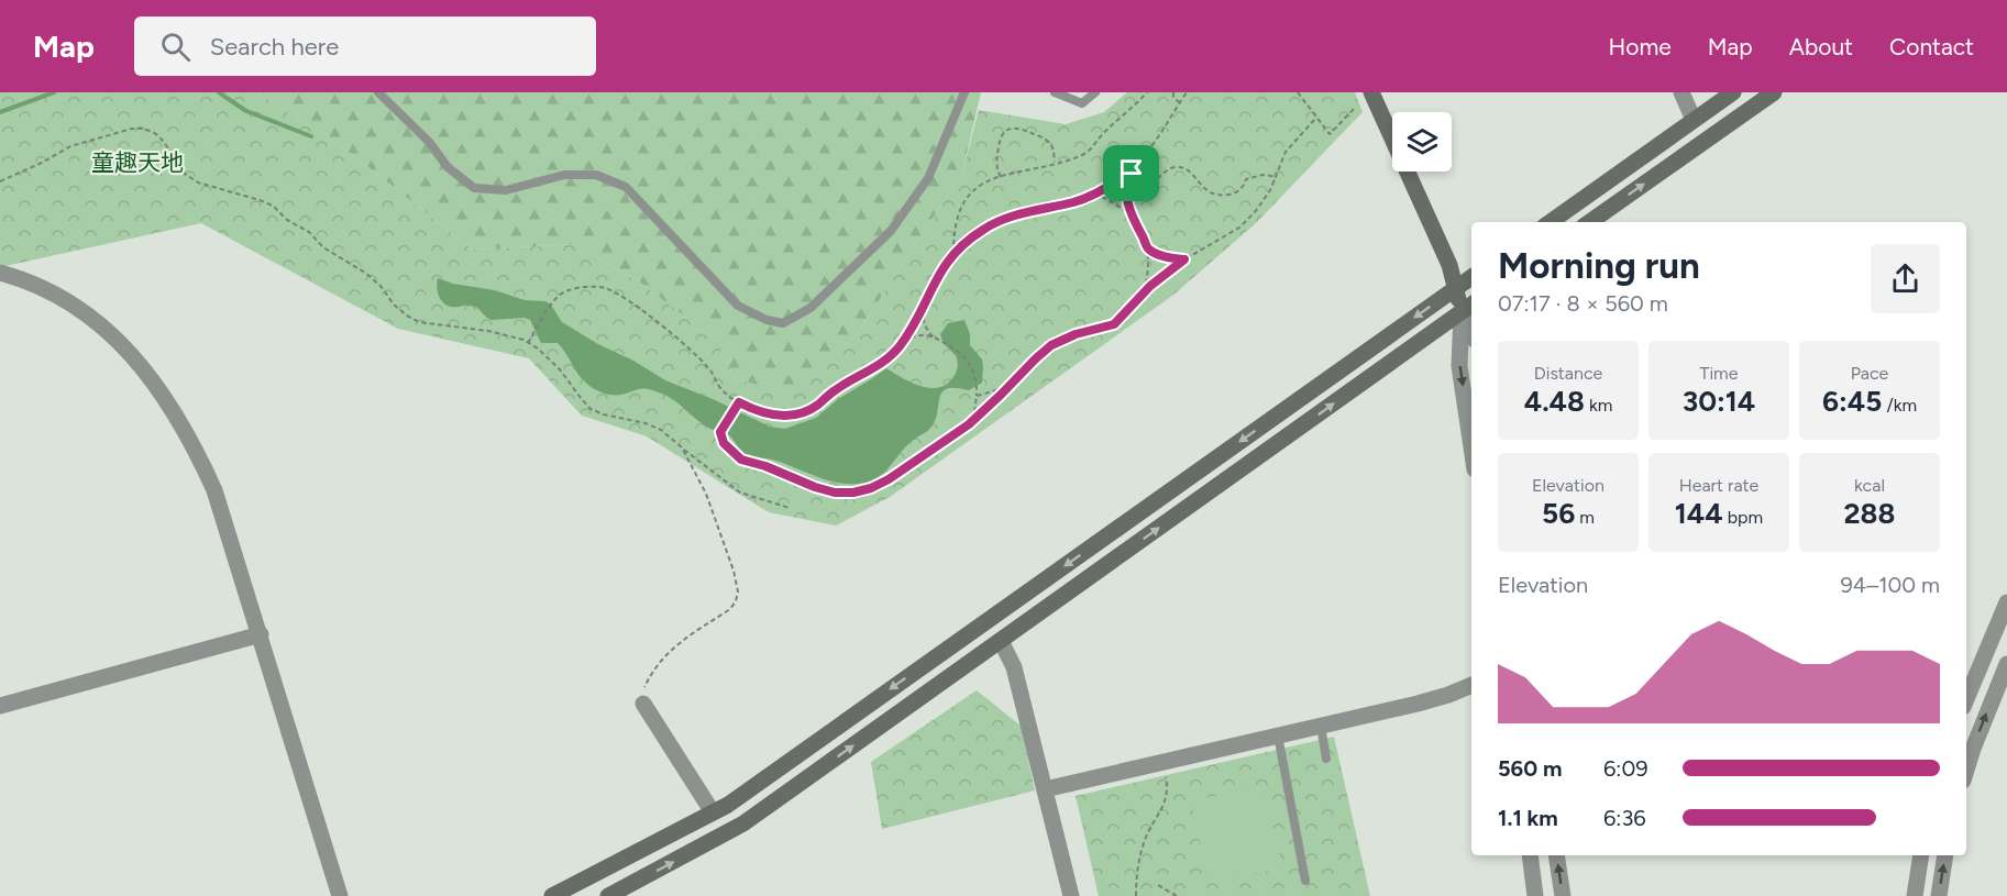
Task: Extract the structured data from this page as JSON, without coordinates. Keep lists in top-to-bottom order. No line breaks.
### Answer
{"parks":["童趣天地"],"page":{"header":"Map","search":"Search here","nav":["Home","Map","About","Contact"],"heading":["Morning run","07:17 · 8 × 560 m"],"stats":[["Distance","4.48 km"],["Time","30:14"],["Pace","6:45 /km"],["Elevation","56 m"],["Heart rate","144 bpm"],["kcal","288"]],"chart":["Elevation","94–100 m"],"list":[{"name":"560 m","note":"6:09"},{"name":"1.1 km","note":"6:36"}]}}
